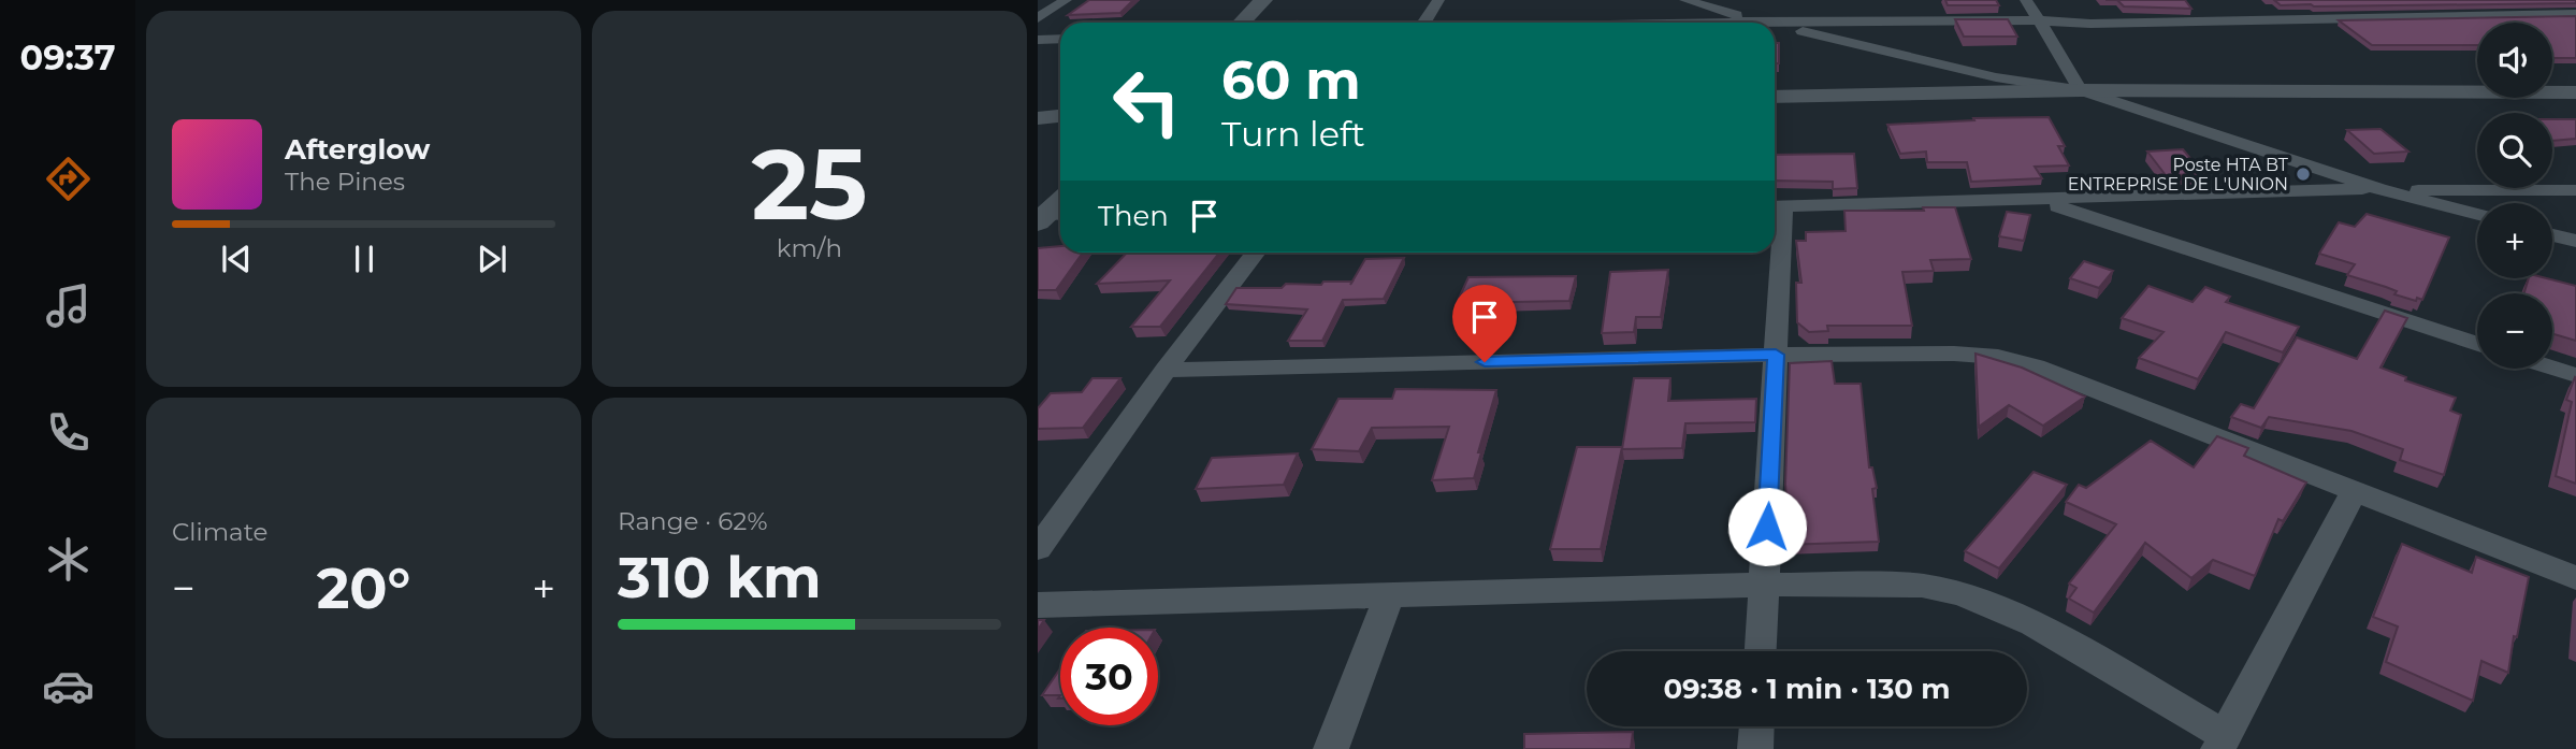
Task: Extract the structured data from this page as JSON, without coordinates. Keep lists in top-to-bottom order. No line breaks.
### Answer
{"places":["Poste HTA BT ENTREPRISE DE L'UNION"],"page":{"tabs":"09:37","tile":[["25","km/h"],"Climate",["Range · 62%","310 km"]],"map_buttons":["+","−"],"turn":["60 m","Turn left"],"song":["Afterglow","The Pines"],"then":"Then","heat":["−","20°","+"],"limit":"30","trip":"09:38 · 1 min · 130 m"}}
